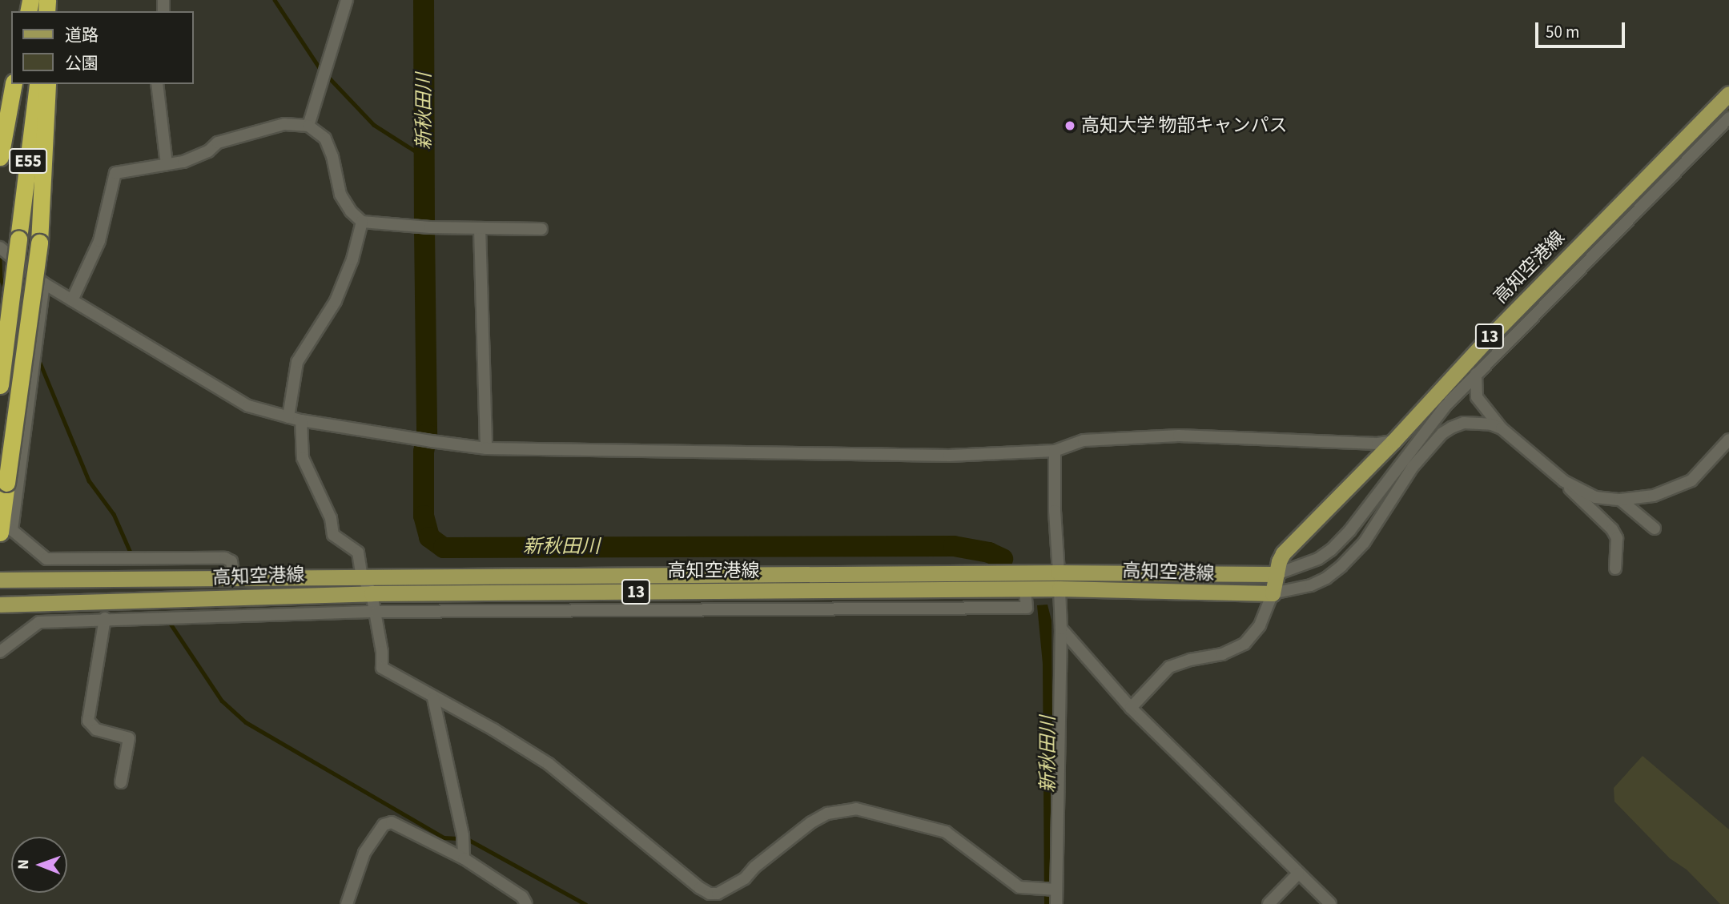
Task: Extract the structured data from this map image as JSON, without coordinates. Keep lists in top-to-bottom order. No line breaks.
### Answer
{"streets":{"highway":["E55"],"main road":["高知空港線","13"]},"water":["新秋田川"],"places":["高知大学 物部キャンパス"],"legend":["道路","公園"],"scale_bar":"50 m","north":"left"}
